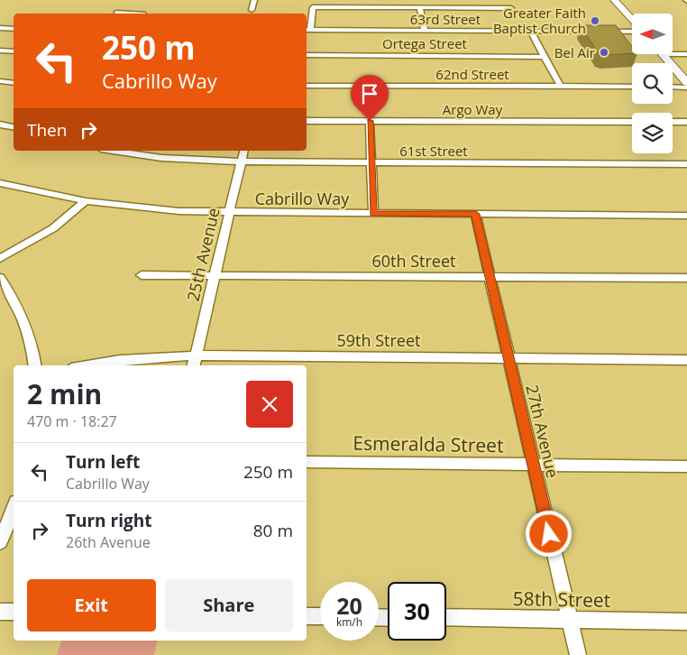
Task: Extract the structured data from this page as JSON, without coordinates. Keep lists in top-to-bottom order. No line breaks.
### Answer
{"streets":{"street":["63rd Street","Ortega Street","62nd Street","Argo Way","61st Street","Cabrillo Way","25th Avenue","60th Street","59th Street","27th Avenue","Esmeralda Street","58th Street"]},"crossings":[["61st Street","25th Avenue"],["Cabrillo Way","25th Avenue"],["Cabrillo Way","27th Avenue"],["25th Avenue","60th Street"],["25th Avenue","59th Street"],["60th Street","27th Avenue"],["59th Street","27th Avenue"],["27th Avenue","Esmeralda Street"],["27th Avenue","58th Street"]],"places":["Greater Faith Baptist Church","Bel Air"],"north":"left","page":{"turn":["250 m","Cabrillo Way"],"then":"Then","heading":["2 min","470 m · 18:27"],"list":[{"name":"Turn left","note":"Cabrillo Way","value":"250 m"},{"name":"Turn right","note":"26th Avenue","value":"80 m"}],"buttons":["Exit","Share"],"speed":"20 km/h","limit":"30"}}
